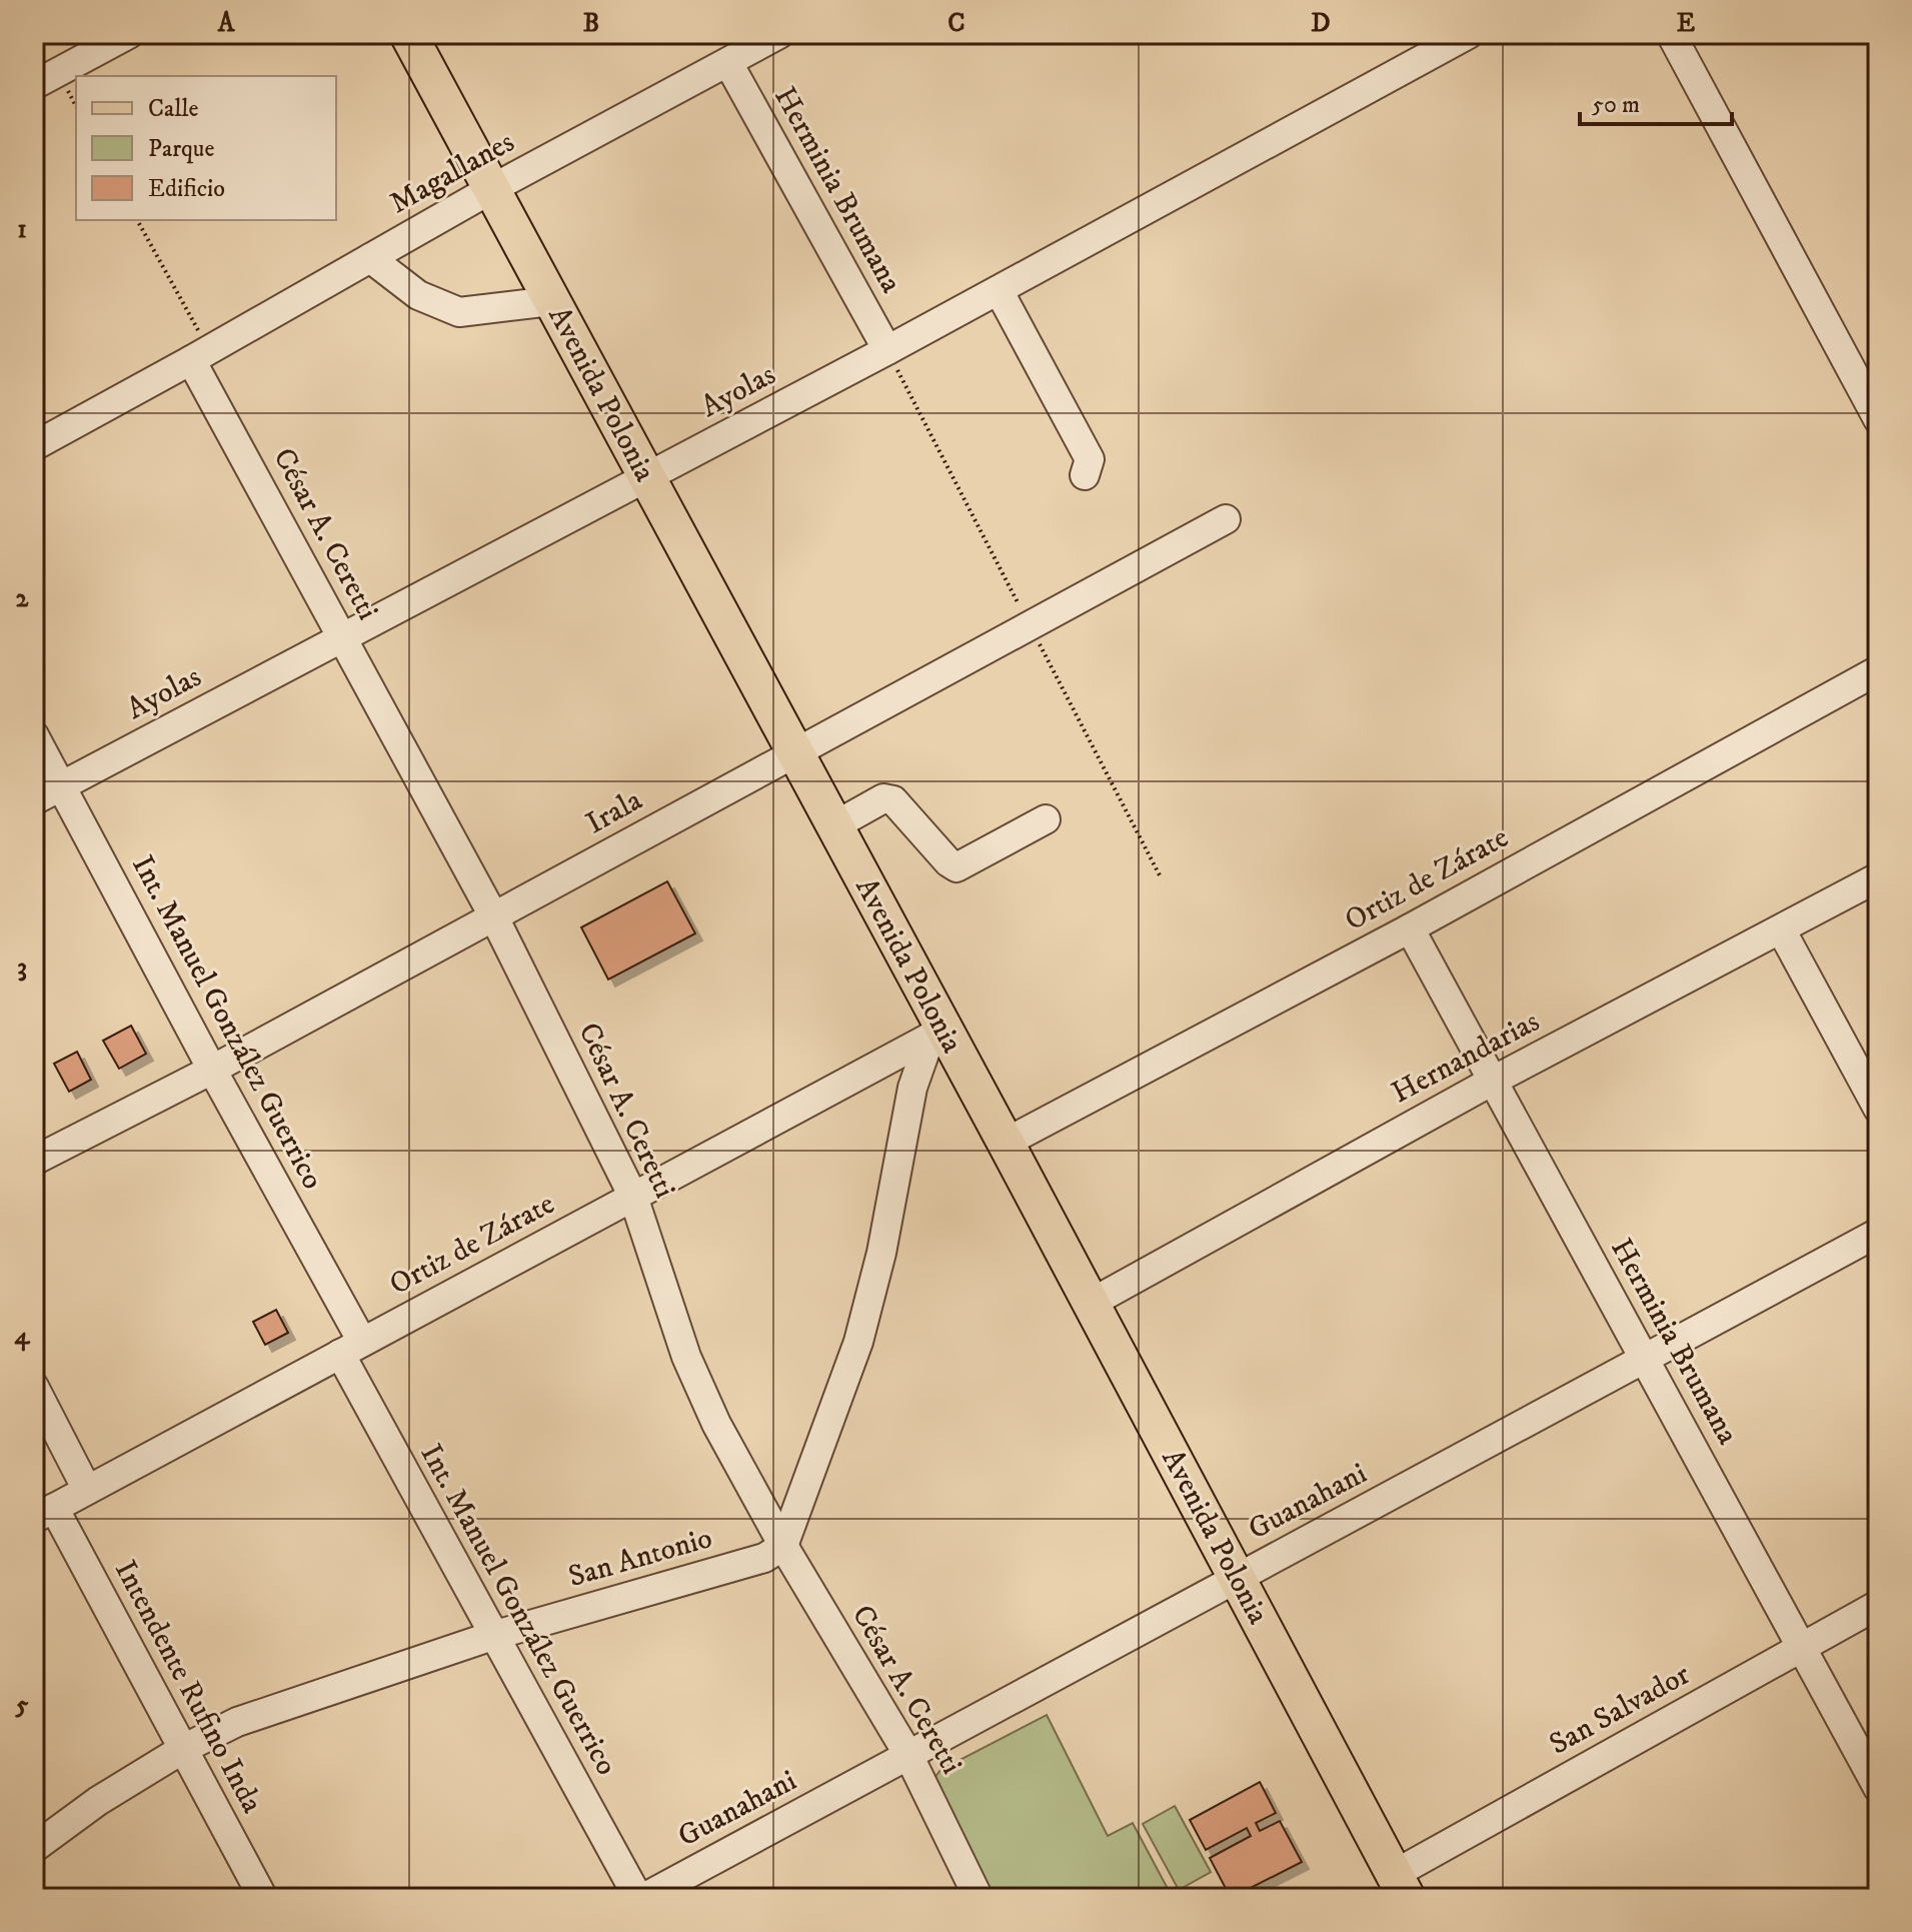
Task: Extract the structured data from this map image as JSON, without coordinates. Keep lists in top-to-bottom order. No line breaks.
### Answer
{"streets":{"main road":["Avenida Polonia"],"street":["Magallanes","Herminia Brumana","Ayolas","César A. Ceretti","Irala","Ortiz de Zárate","Int. Manuel González Guerrico","Hernandarias","Guanahani","San Antonio","Intendente Rufino Inda","San Salvador"]},"crossings":[["Magallanes","Herminia Brumana"],["Magallanes","Avenida Polonia"],["Magallanes","César A. Ceretti"],["Herminia Brumana","Ayolas"],["Herminia Brumana","Ortiz de Zárate"],["Herminia Brumana","Hernandarias"],["Herminia Brumana","Guanahani"],["Herminia Brumana","San Salvador"],["Ayolas","Avenida Polonia"],["Ayolas","César A. Ceretti"],["Ayolas","Int. Manuel González Guerrico"],["Avenida Polonia","Irala"],["Avenida Polonia","Ortiz de Zárate"],["Avenida Polonia","Hernandarias"],["Avenida Polonia","Guanahani"],["Avenida Polonia","San Salvador"],["César A. Ceretti","Irala"],["César A. Ceretti","Ortiz de Zárate"],["César A. Ceretti","Guanahani"],["César A. Ceretti","San Antonio"],["Irala","Int. Manuel González Guerrico"],["Ortiz de Zárate","Int. Manuel González Guerrico"],["Ortiz de Zárate","Intendente Rufino Inda"],["Int. Manuel González Guerrico","Guanahani"],["Int. Manuel González Guerrico","San Antonio"],["San Antonio","Intendente Rufino Inda"]],"legend":["Calle","Parque","Edificio"],"scale_bar":"50 m","grid":{"columns":["A","B","C","D","E"],"rows":["1","2","3","4","5"]}}
